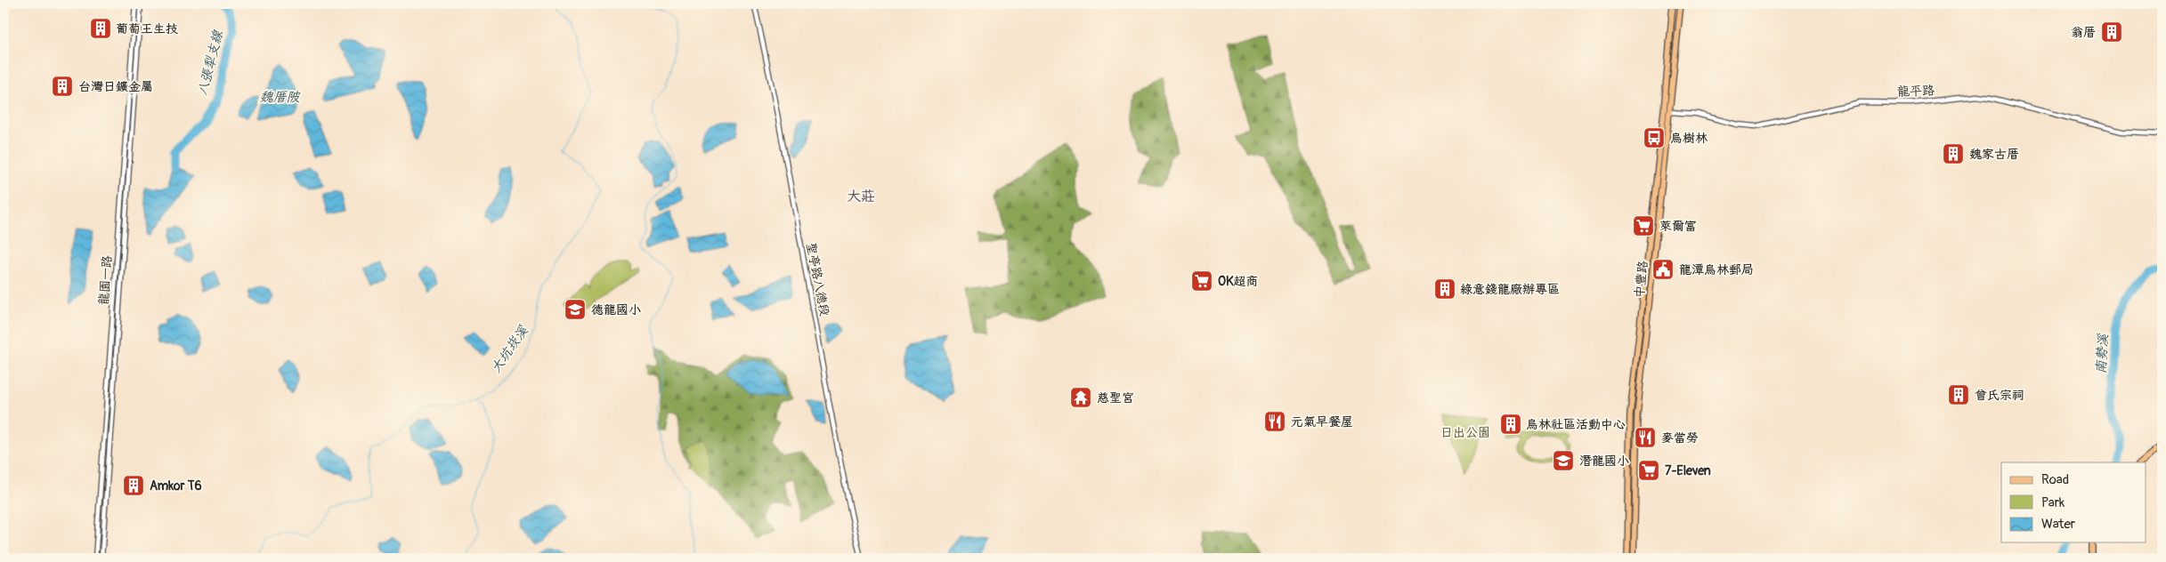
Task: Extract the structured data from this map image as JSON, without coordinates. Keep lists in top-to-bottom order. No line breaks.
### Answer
{"streets":{"main road":["中豐路"],"street":["龍平路","聖亭路八德段","龍園一路"]},"crossings":[["龍平路","中豐路"]],"districts":["大莊"],"water":["八張犁支線","魏厝陂","大坑崁溪","南勢溪"],"parks":["日出公園"],"places":{"building":["葡萄王生技","翁厝","台灣日鑛金屬","魏家古厝","綠意錢龍廠辦專區","曾氏宗祠","烏林社區活動中心","Amkor T6"],"bus stop":["烏樹林"],"supermarket":["萊爾富","OK超商","7-Eleven"],"public building":["龍潭烏林郵局"],"school or university":["德龍國小","潛龍國小"],"temple":["慈聖宮"],"restaurant":["元氣早餐屋","麥當勞"]},"legend":["Road","Park","Water"]}
